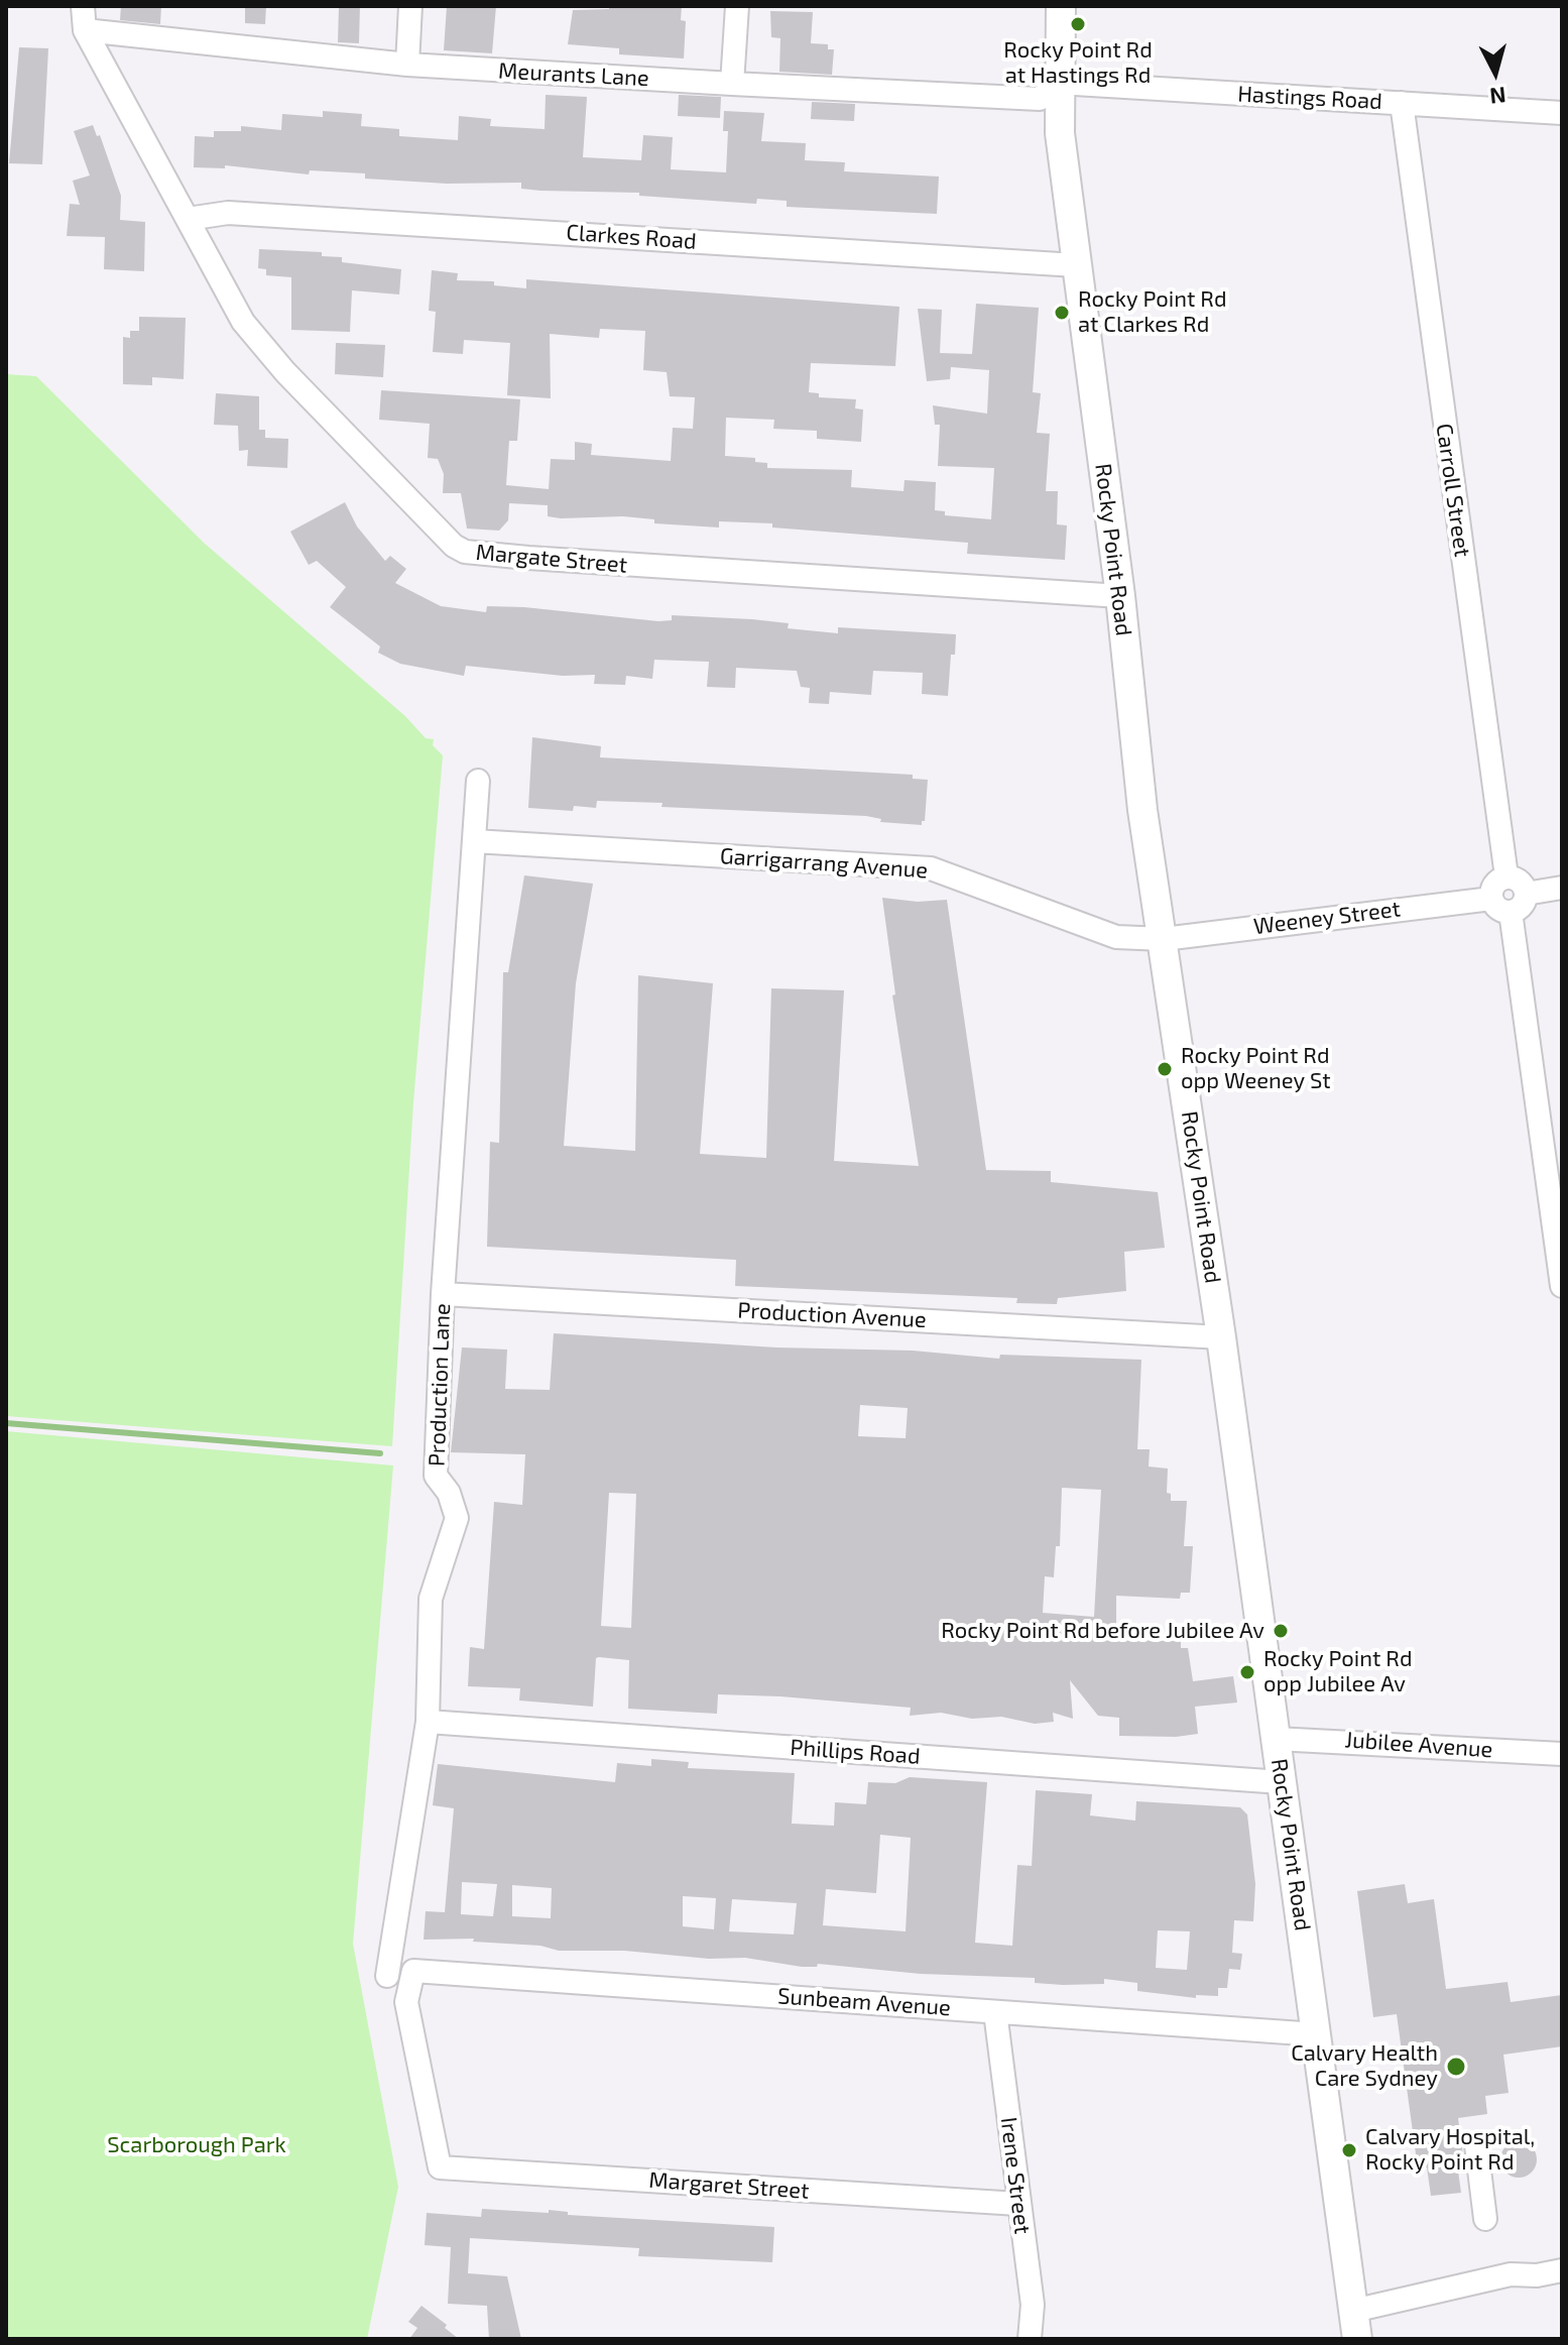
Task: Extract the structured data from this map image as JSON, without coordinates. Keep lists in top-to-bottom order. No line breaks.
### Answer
{"streets":{"main road":["Rocky Point Road"],"street":["Meurants Lane","Hastings Road","Clarkes Road","Carroll Street","Margate Street","Garrigarrang Avenue","Weeney Street","Production Avenue","Production Lane","Jubilee Avenue","Phillips Road","Sunbeam Avenue","Irene Street","Margaret Street"]},"crossings":[["Meurants Lane","Hastings Road"],["Meurants Lane","Rocky Point Road"],["Meurants Lane","Margate Street"],["Hastings Road","Carroll Street"],["Hastings Road","Rocky Point Road"],["Clarkes Road","Rocky Point Road"],["Clarkes Road","Margate Street"],["Carroll Street","Weeney Street"],["Rocky Point Road","Margate Street"],["Rocky Point Road","Garrigarrang Avenue"],["Rocky Point Road","Weeney Street"],["Rocky Point Road","Production Avenue"],["Rocky Point Road","Jubilee Avenue"],["Rocky Point Road","Phillips Road"],["Rocky Point Road","Sunbeam Avenue"],["Garrigarrang Avenue","Weeney Street"],["Garrigarrang Avenue","Production Lane"],["Production Avenue","Production Lane"],["Production Lane","Phillips Road"],["Sunbeam Avenue","Irene Street"],["Sunbeam Avenue","Margaret Street"],["Irene Street","Margaret Street"]],"parks":["Scarborough Park"],"places":["Rocky Point Rd at Hastings Rd","Rocky Point Rd at Clarkes Rd","Rocky Point Rd opp Weeney St","Rocky Point Rd before Jubilee Av","Rocky Point Rd opp Jubilee Av","Calvary Health Care Sydney","Calvary Hospital, Rocky Point Rd"],"north":"bottom"}
